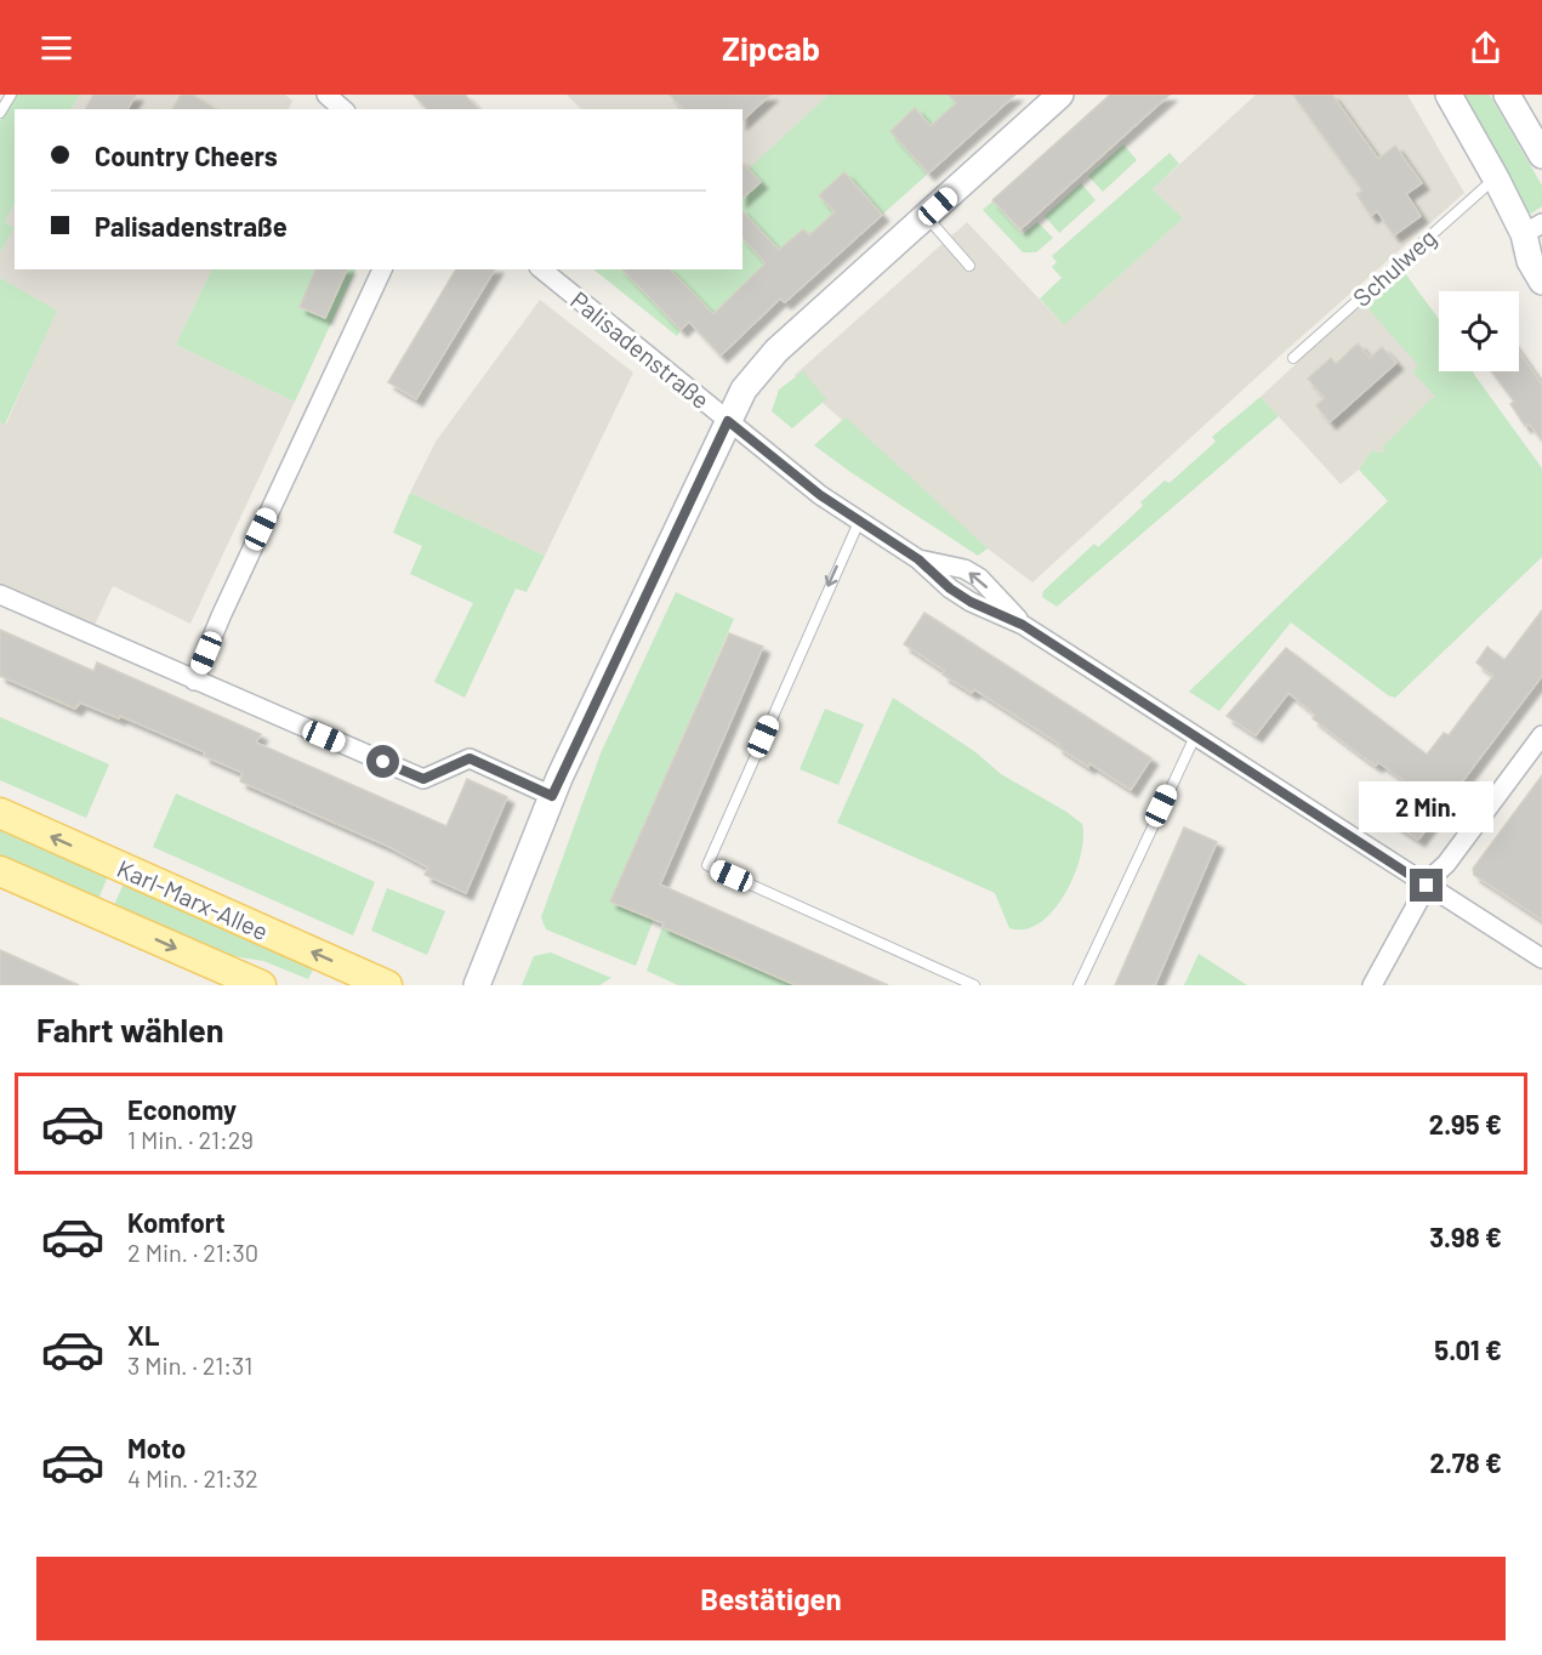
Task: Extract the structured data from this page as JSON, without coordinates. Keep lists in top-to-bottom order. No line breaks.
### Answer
{"streets":{"main road":["Karl-Marx-Allee"],"street":["Palisadenstraße"],"lane":["Schulweg"]},"page":{"header":"Zipcab","banner":["Country Cheers","Palisadenstraße"],"bubble":"2 Min.","heading":"Fahrt wählen","list":[{"name":"Economy","note":"1 Min. · 21:29","value":"2.95 €"},{"name":"Komfort","note":"2 Min. · 21:30","value":"3.98 €"},{"name":"XL","note":"3 Min. · 21:31","value":"5.01 €"},{"name":"Moto","note":"4 Min. · 21:32","value":"2.78 €"}],"buttons":"Bestätigen"}}
